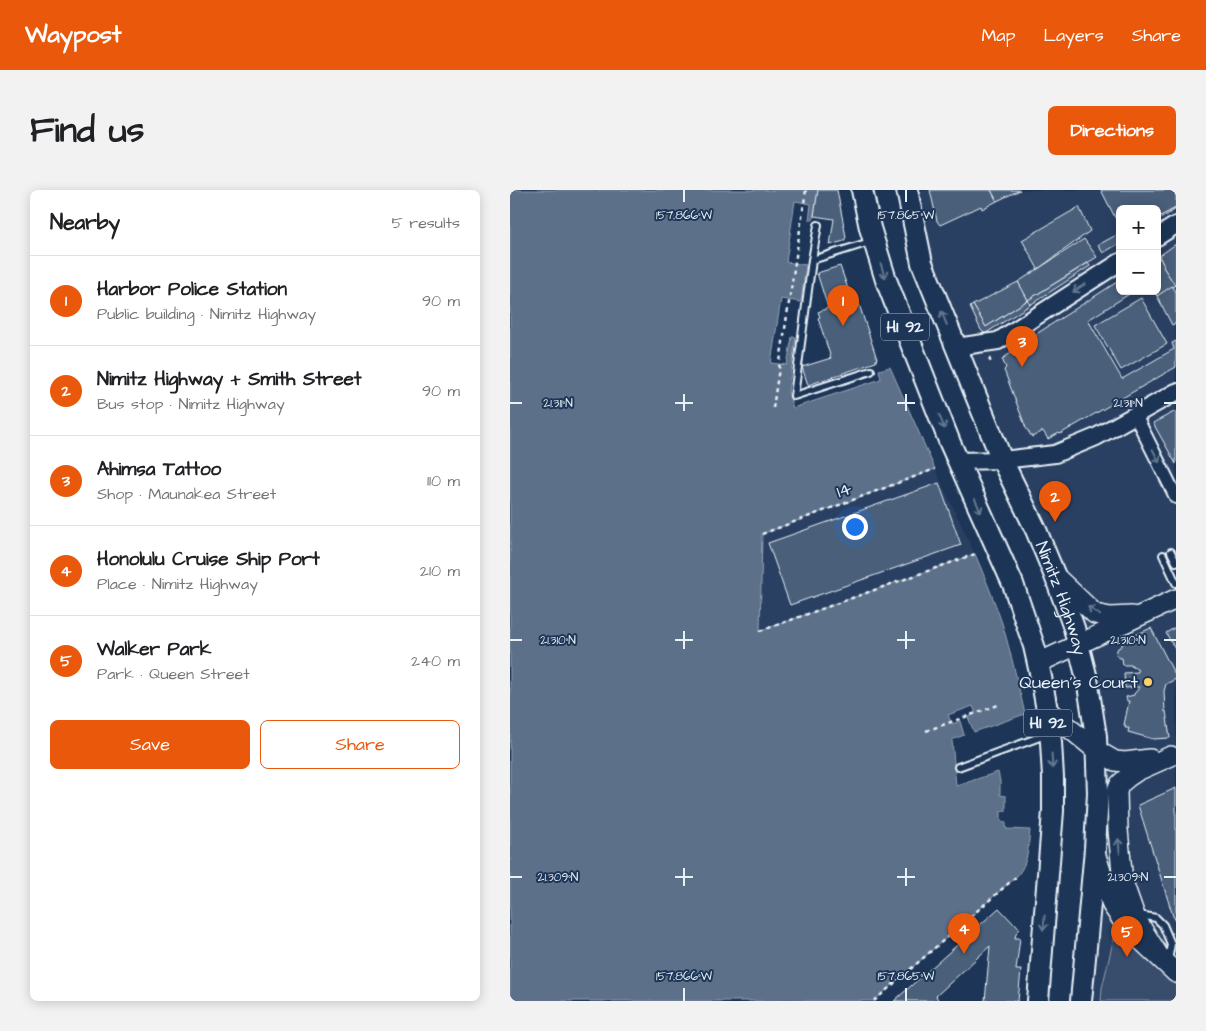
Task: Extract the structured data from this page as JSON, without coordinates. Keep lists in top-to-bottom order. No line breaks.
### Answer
{"streets":{"main road":["HI 92","Nimitz Highway"],"path":["14"]},"places":["Queen's Court"],"page":{"header":"Waypost","nav":["Map","Layers","Share"],"title":"Find us","buttons":["Directions",["Save","Share"]],"heading":["Nearby","5 results"],"map_buttons":["+","−"],"list":[{"mark":"1","name":"Harbor Police Station","note":"Public building · Nimitz Highway","value":"90 m"},{"mark":"2","name":"Nimitz Highway + Smith Street","note":"Bus stop · Nimitz Highway","value":"90 m"},{"mark":"3","name":"Ahimsa Tattoo","note":"Shop · Maunakea Street","value":"110 m"},{"mark":"4","name":"Honolulu Cruise Ship Port","note":"Place · Nimitz Highway","value":"210 m"},{"mark":"5","name":"Walker Park","note":"Park · Queen Street","value":"240 m"}],"pins":["1","3","2","4","5"]},"coordinates":["157.866°W","157.865°W","21.311°N","21.310°N","21.309°N"]}
